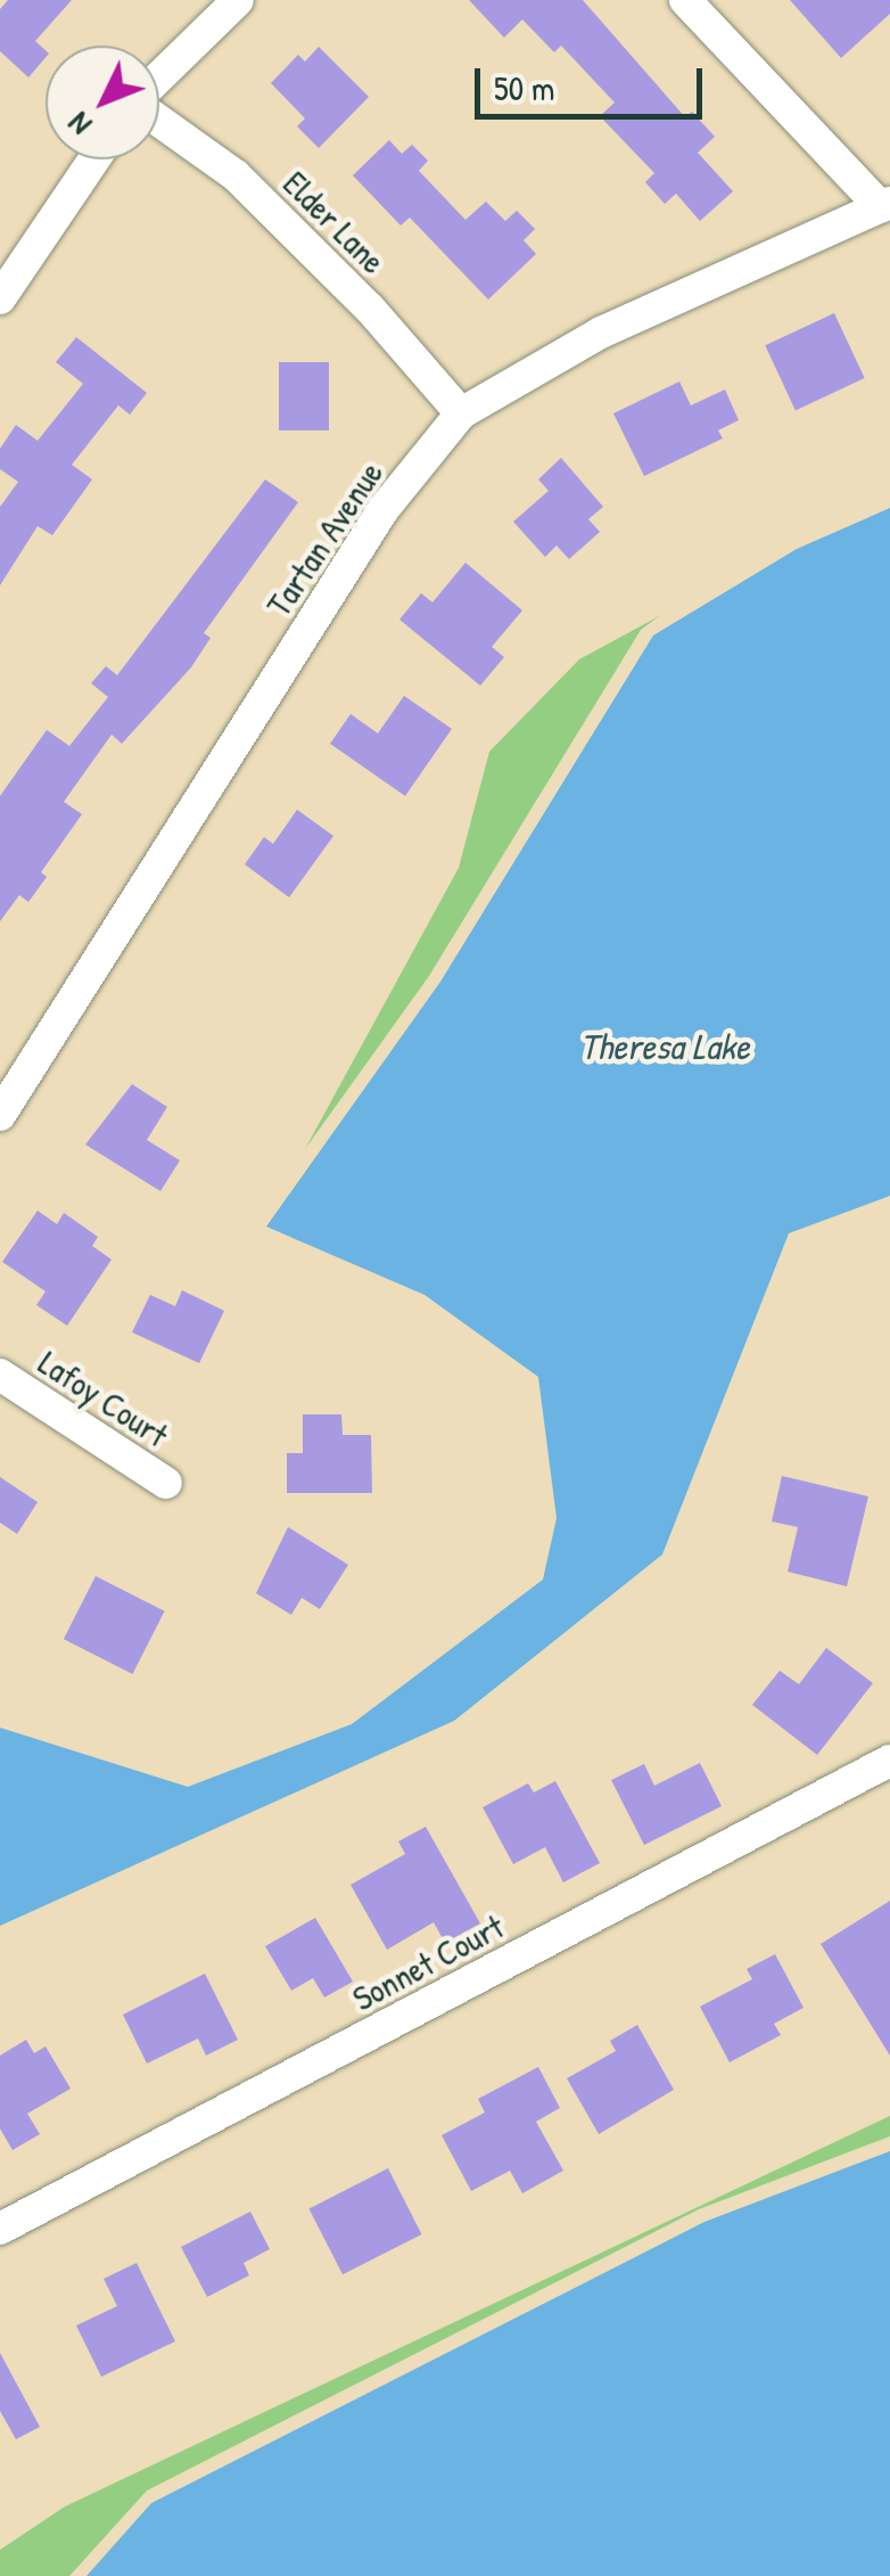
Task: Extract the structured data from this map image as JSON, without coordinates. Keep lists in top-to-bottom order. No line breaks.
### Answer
{"streets":{"street":["Elder Lane","Tartan Avenue","Lafoy Court","Sonnet Court"]},"crossings":[["Elder Lane","Tartan Avenue"]],"water":["Theresa Lake"],"scale_bar":"50 m","north":"bottom left"}
